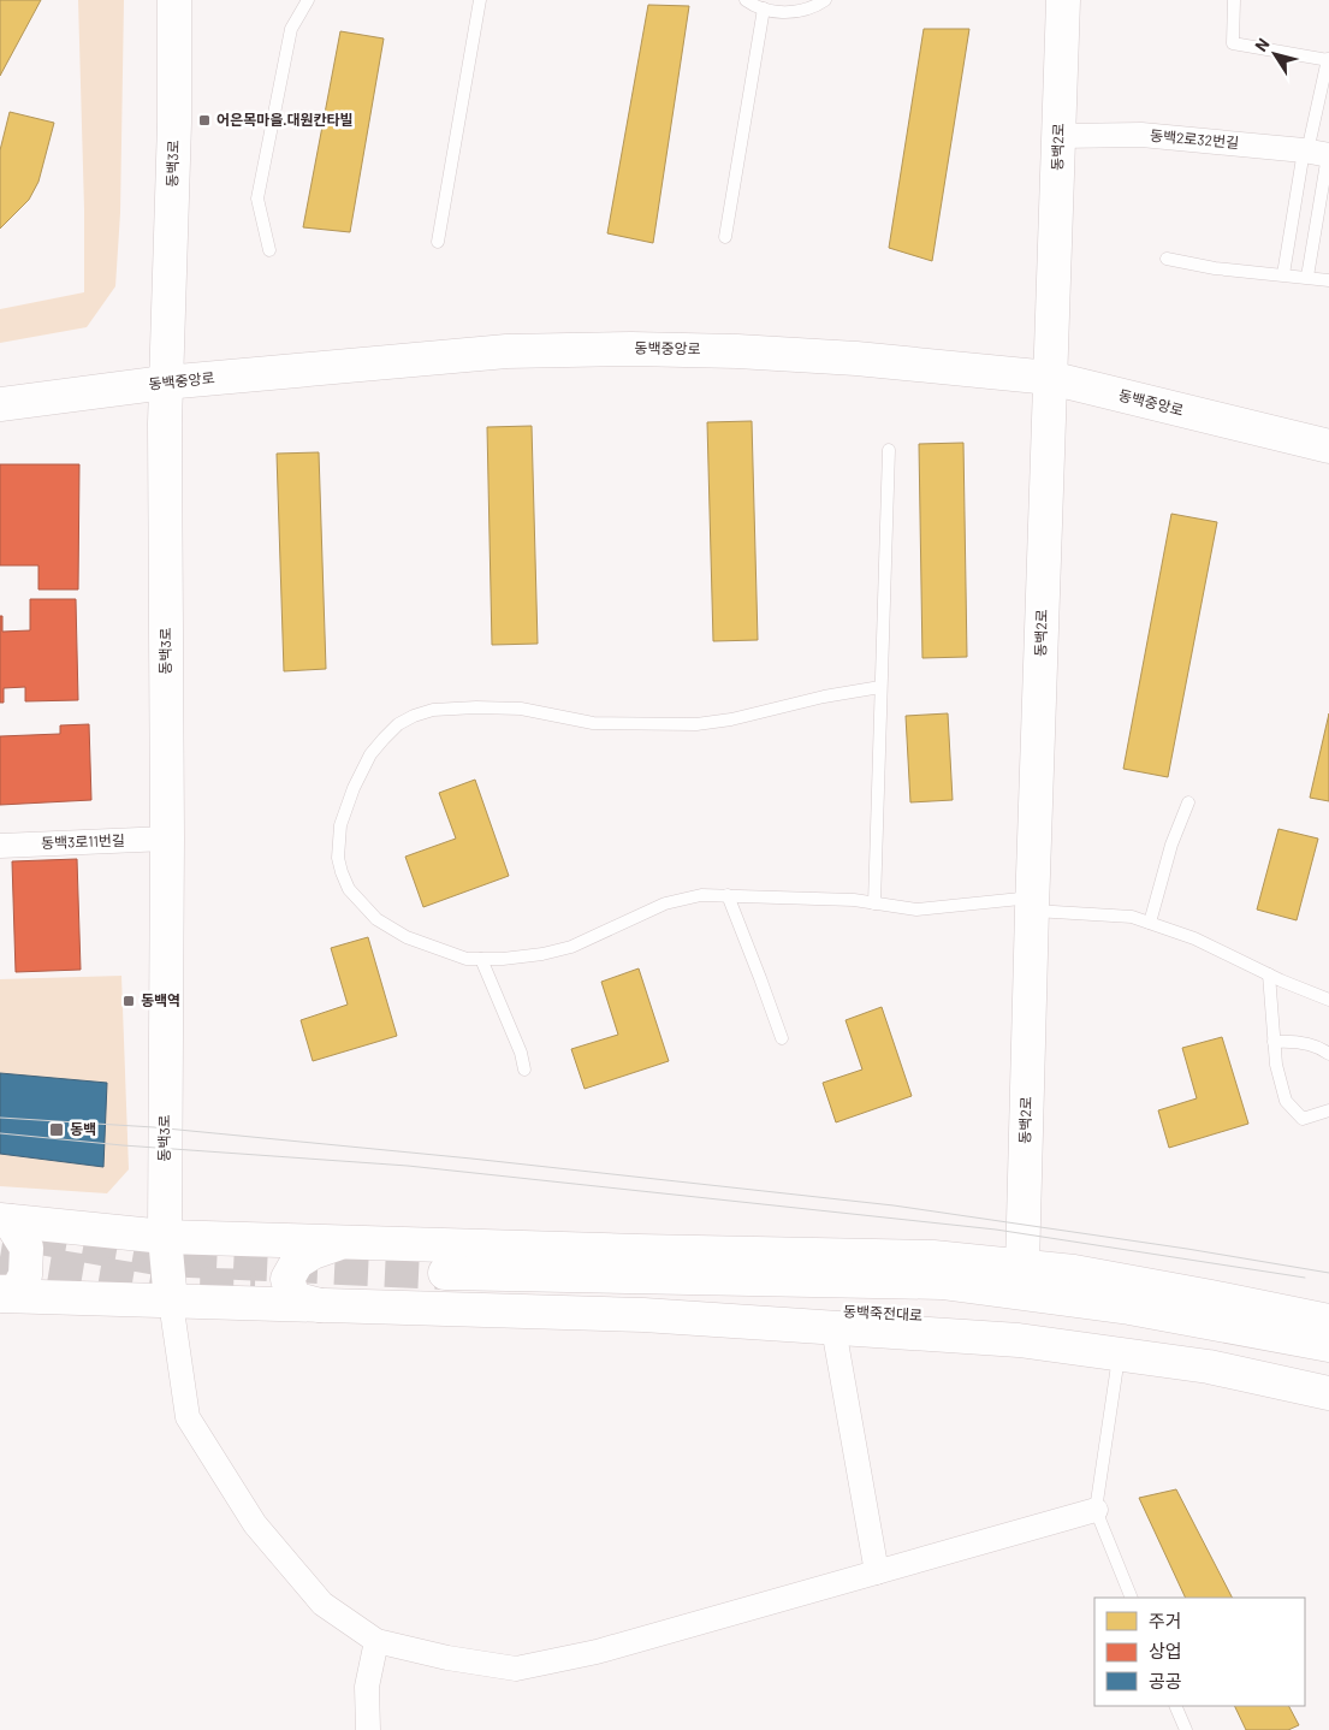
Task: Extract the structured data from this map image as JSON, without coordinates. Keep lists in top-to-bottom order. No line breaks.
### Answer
{"streets":{"main road":["동백2로","동백3로","동백중앙로","동백죽전대로"],"street":["동백2로32번길","동백3로11번길"]},"crossings":[["동백2로32번길","동백2로"],["동백2로","동백중앙로"],["동백3로","동백중앙로"],["동백3로","동백3로11번길"]],"places":{"transit":["어은목마을.대원칸타빌","동백역","동백"]},"legend":["주거","상업","공공"],"north":"top left"}
